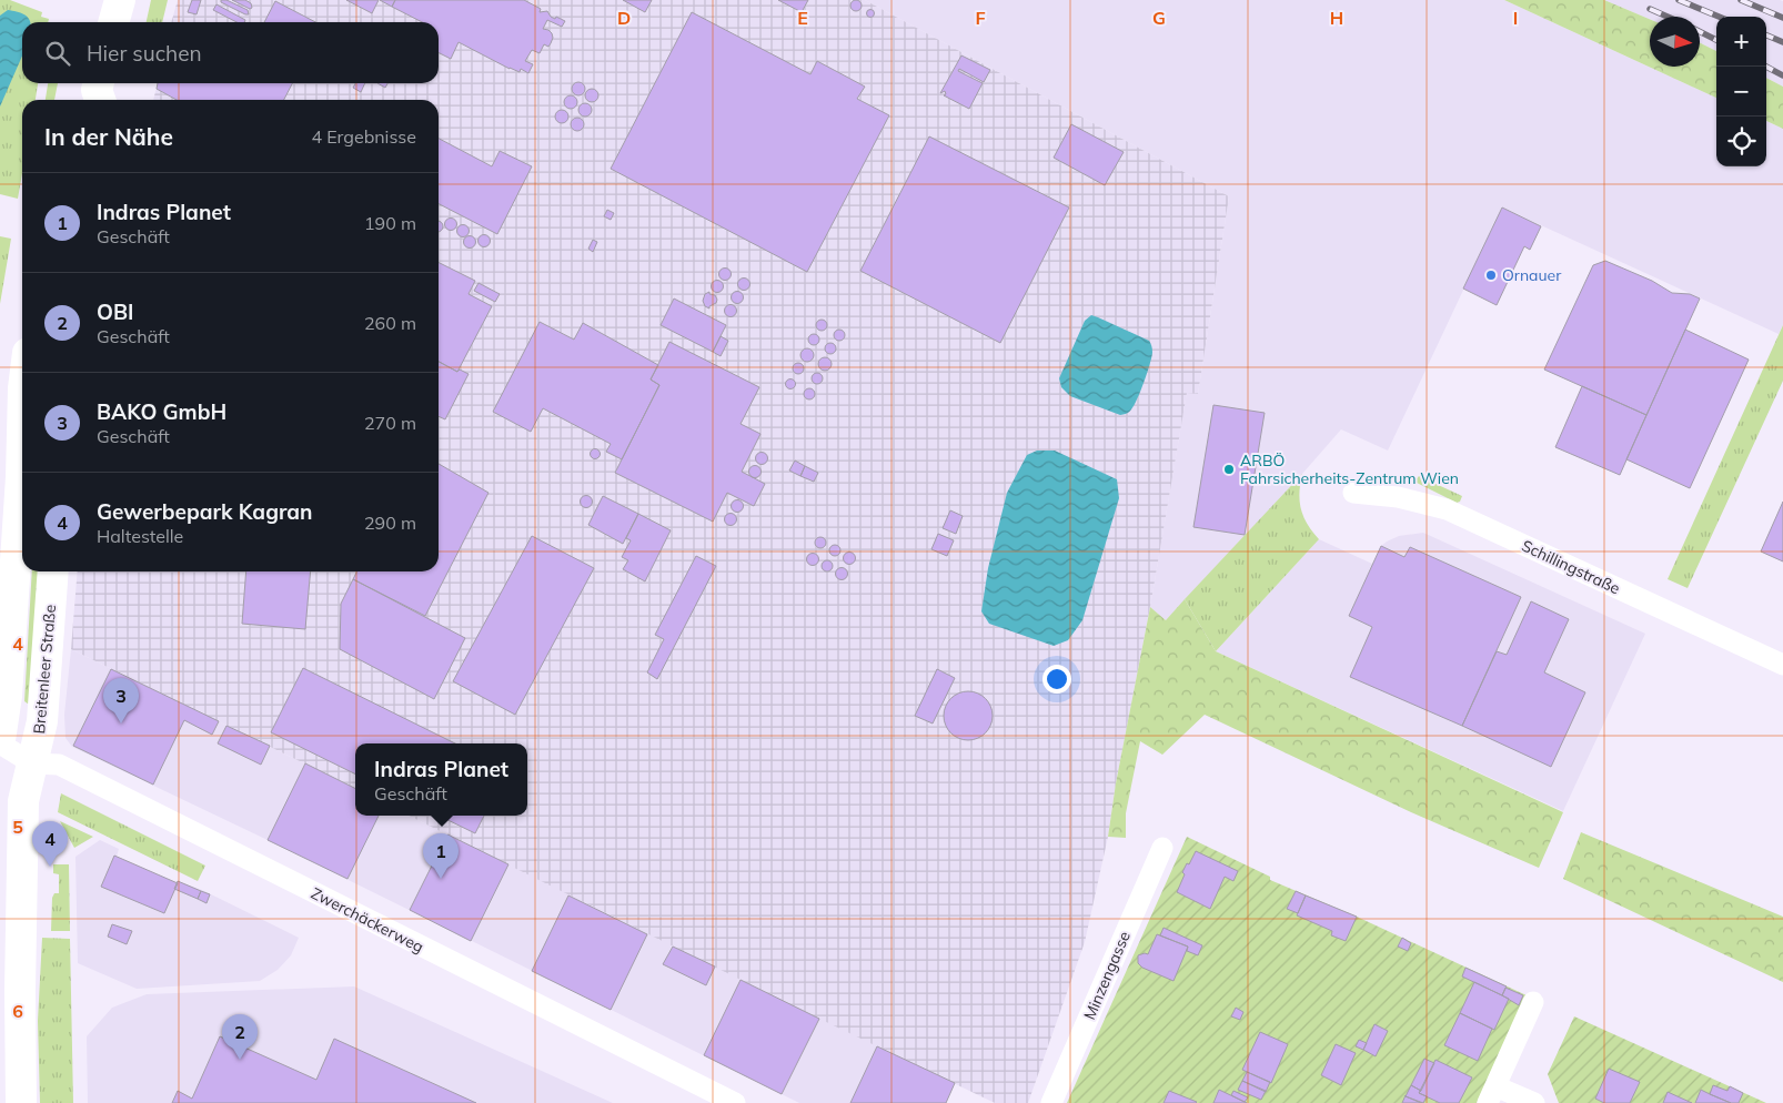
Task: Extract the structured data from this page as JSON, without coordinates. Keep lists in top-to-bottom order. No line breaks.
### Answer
{"streets":{"main road":["Breitenleer Straße"],"street":["Schillingstraße","Zwerchäckerweg","Minzengasse"]},"crossings":[["Breitenleer Straße","Zwerchäckerweg"]],"places":["Ornauer","ARBÖ Fahrsicherheits-Zentrum Wien"],"north":"right","page":{"map_buttons":["+","−"],"search":"Hier suchen","heading":["In der Nähe","4 Ergebnisse"],"list":[{"mark":"1","name":"Indras Planet","note":"Geschäft","value":"190 m"},{"mark":"2","name":"OBI","note":"Geschäft","value":"260 m"},{"mark":"3","name":"BAKO GmbH","note":"Geschäft","value":"270 m"},{"mark":"4","name":"Gewerbepark Kagran","note":"Haltestelle","value":"290 m"}],"pins":["3","4","1","2"],"popup":["Indras Planet","Geschäft"]},"grid":{"columns":["D","E","F","G","H","I"],"rows":["4","5","6"]}}
